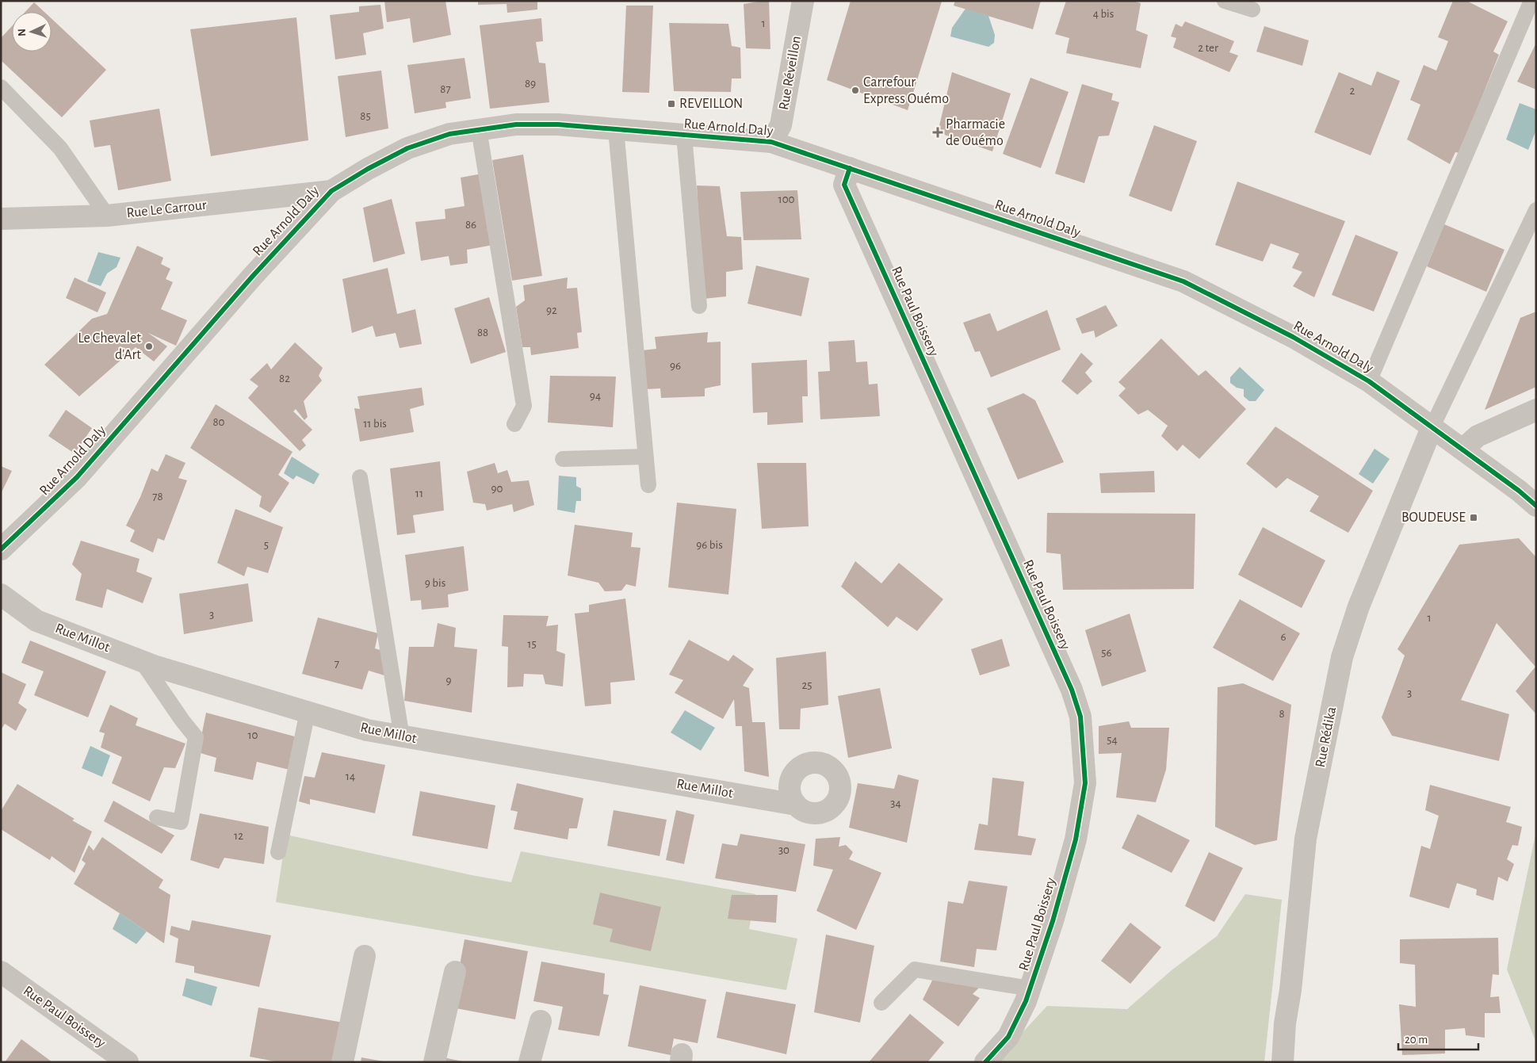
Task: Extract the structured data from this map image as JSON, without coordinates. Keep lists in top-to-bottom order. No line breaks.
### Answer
{"streets":{"street":["Rue Réveillon","Rue Arnold Daly","Rue Le Carrour","Rue Paul Boissery","Rue Millot","Rue Rédika"]},"crossings":[["Rue Réveillon","Rue Arnold Daly"],["Rue Arnold Daly","Rue Le Carrour"],["Rue Arnold Daly","Rue Paul Boissery"],["Rue Arnold Daly","Rue Rédika"]],"places":{"other":["Carrefour Express Ouémo","Le Chevalet d'Art"],"transit":["REVEILLON","BOUDEUSE"],"health":["Pharmacie de Ouémo"]},"house_numbers":["4 bis","1","2 ter","89","87","2","85","100","86","92","88","96","82","94","80","11 bis","90","11","78","5","96 bis","9 bis","3","1","6","15","56","7","9","25","3","8","10","54","14","34","12","30"],"scale_bar":"20 m","north":"left"}
